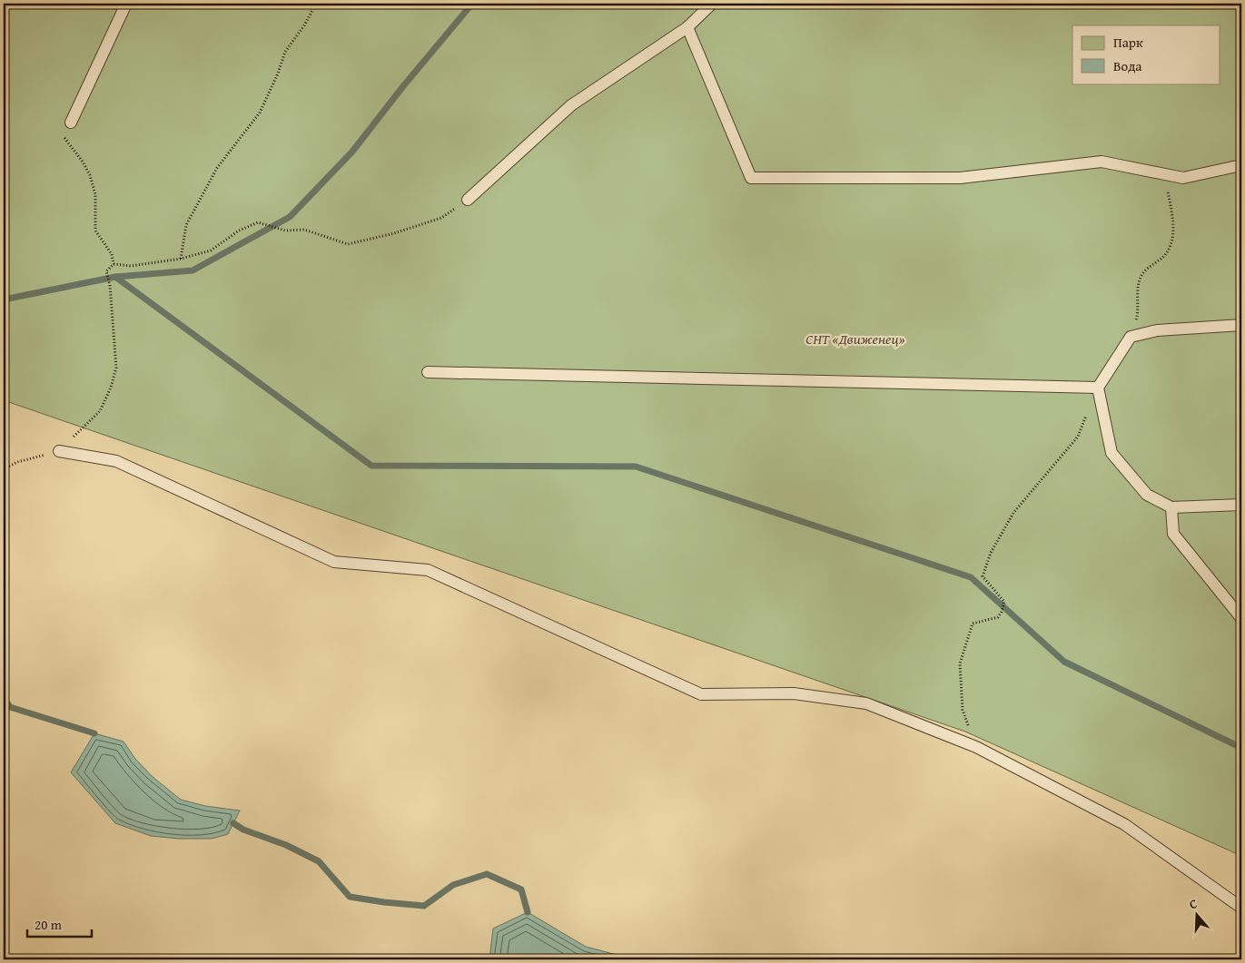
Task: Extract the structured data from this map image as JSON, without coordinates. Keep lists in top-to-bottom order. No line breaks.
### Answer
{"parks":["СНТ «Движенец»"],"legend":["Парк","Вода"],"scale_bar":"20 m","north":"top"}
